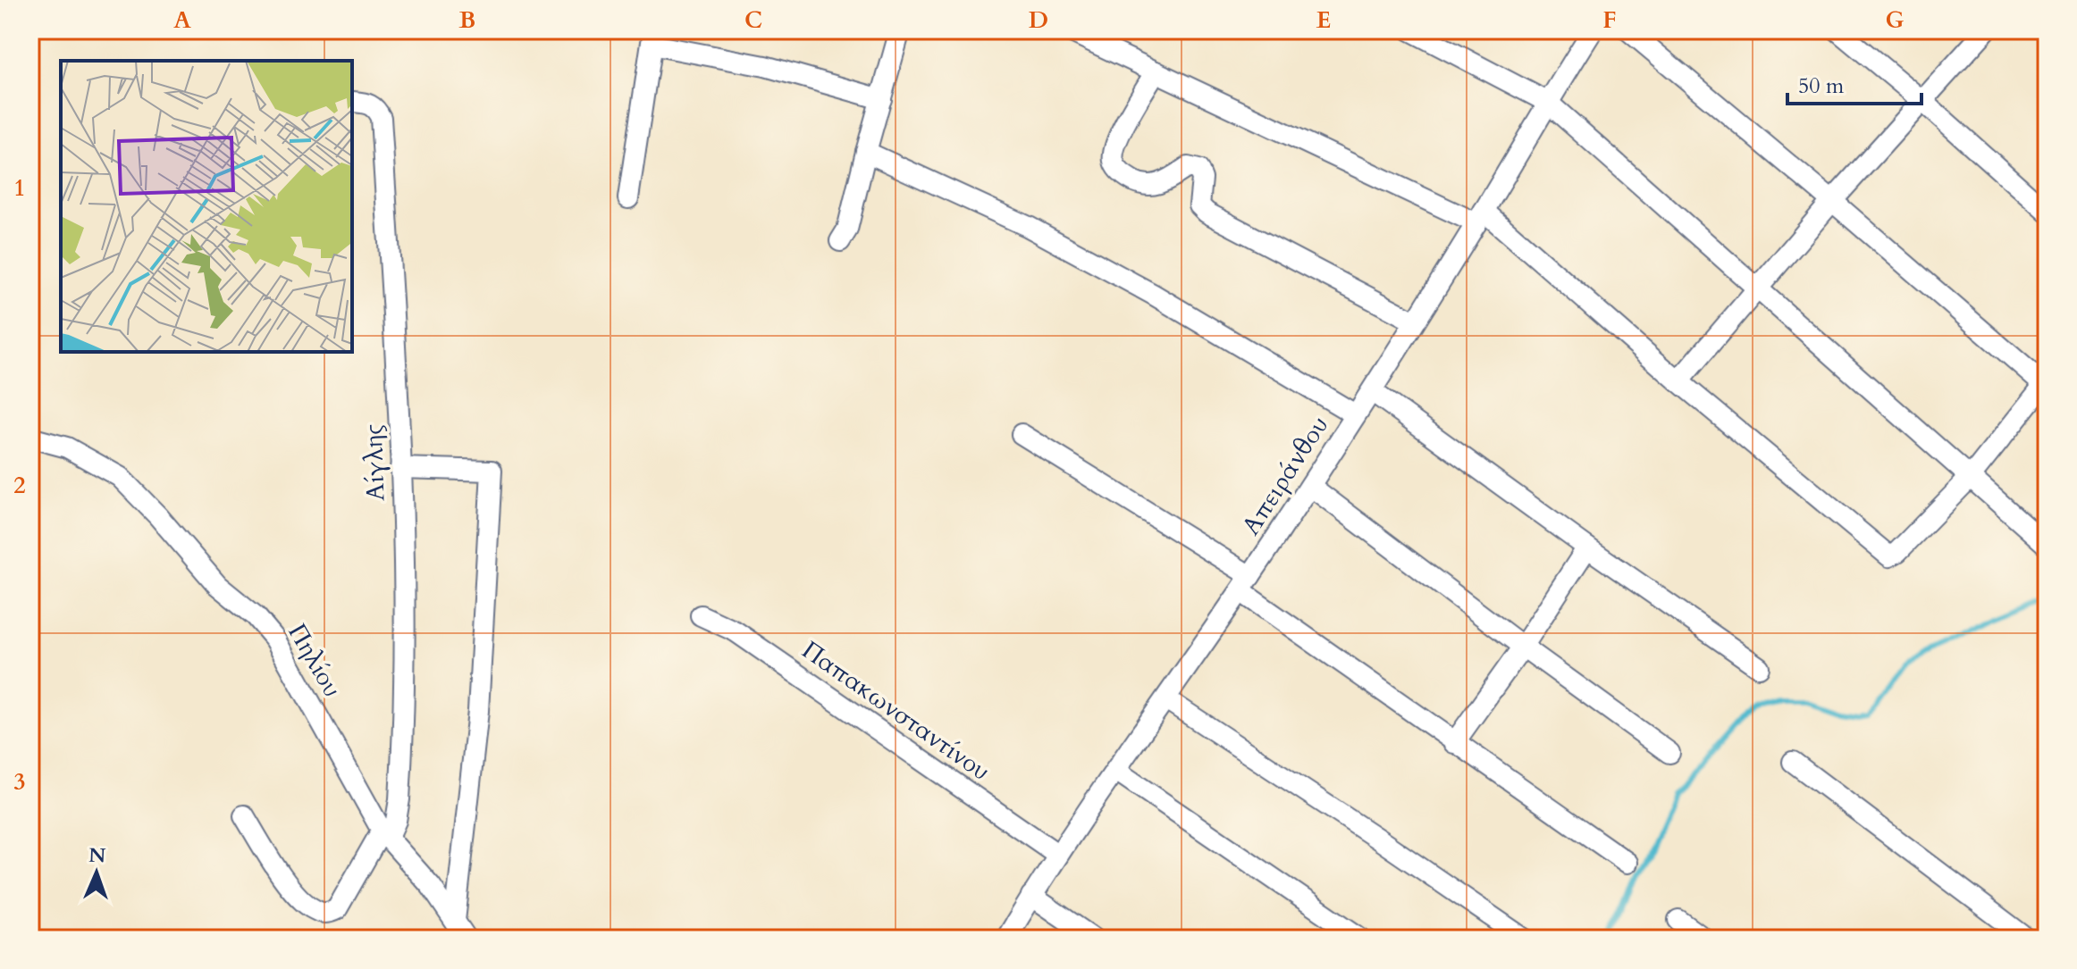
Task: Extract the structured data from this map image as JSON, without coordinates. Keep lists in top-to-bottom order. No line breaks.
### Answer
{"streets":{"street":["Αίγλης","Απειράνθου","Πηλίου","Παπακωνσταντίνου"]},"crossings":[["Αίγλης","Πηλίου"],["Απειράνθου","Παπακωνσταντίνου"]],"scale_bar":"50 m","north":"top","grid":{"columns":["A","B","C","D","E","F","G"],"rows":["1","2","3"]}}
